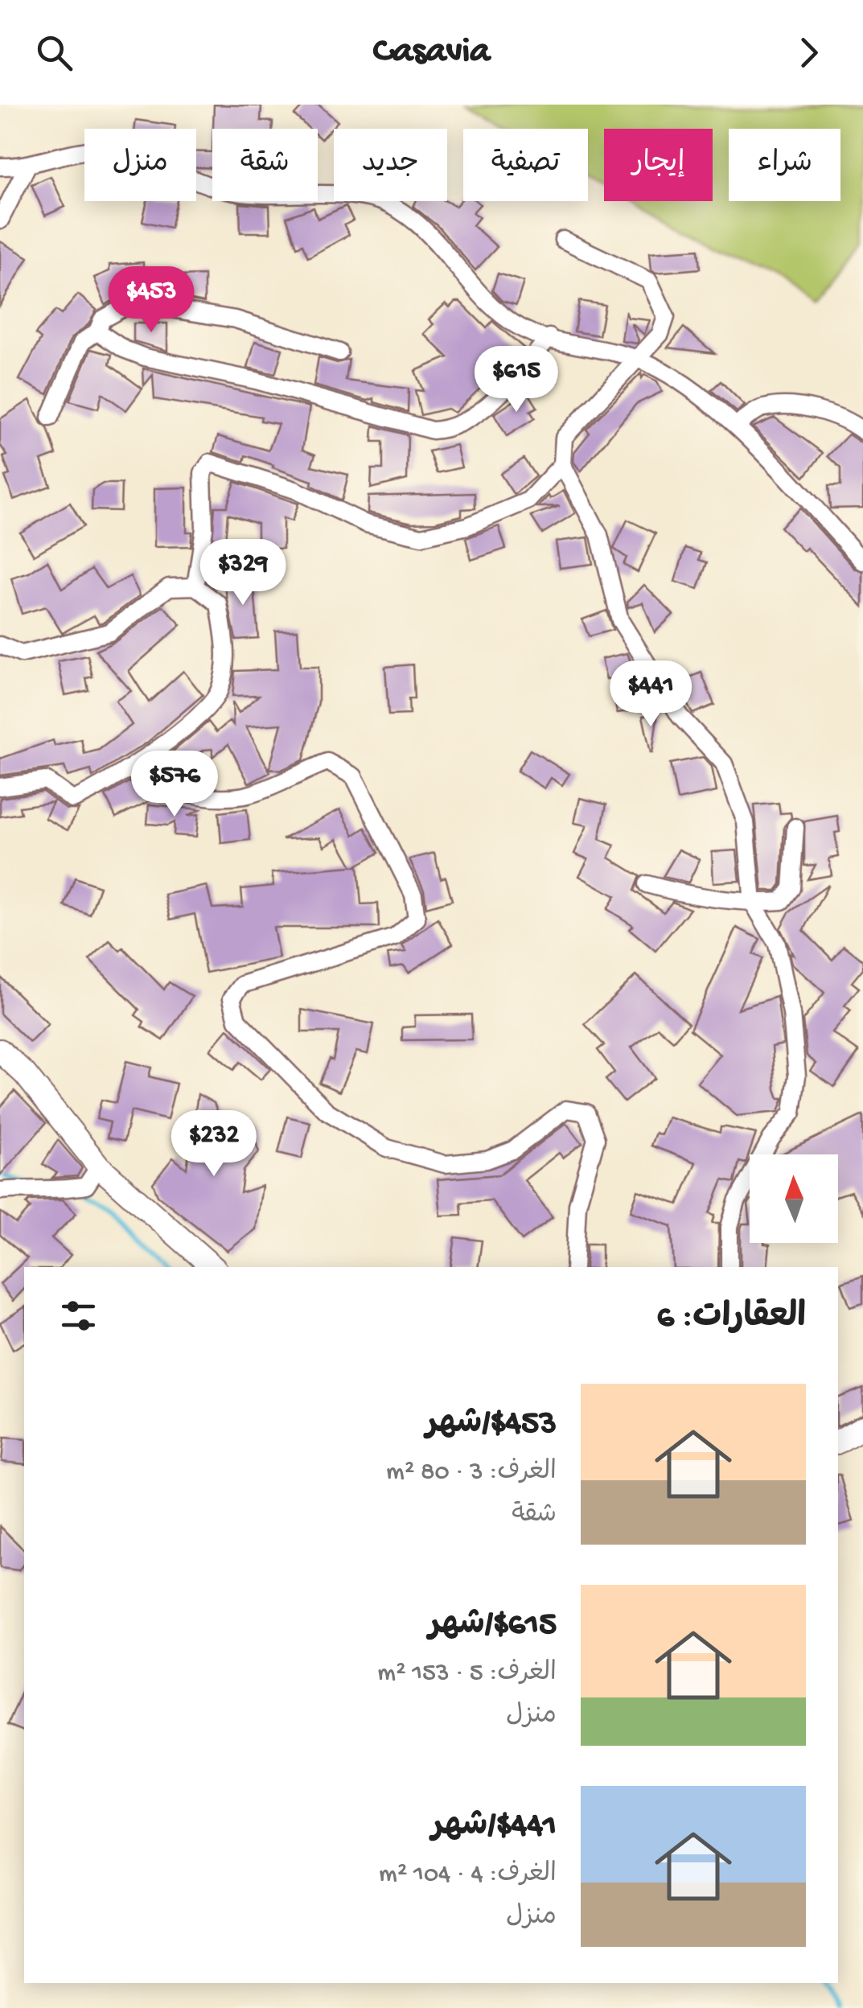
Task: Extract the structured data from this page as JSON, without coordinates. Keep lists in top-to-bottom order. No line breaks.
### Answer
{"north":"top","page":{"header":"Casavia","chip":["شراء","إيجار","تصفية","جديد","شقة","منزل"],"price":["$453","$615","$329","$441","$576","$232"],"heading":"العقارات: 6","list":[{"name":"$453/شهر","note":"الغرف: 3 · 80 m² · شقة"},{"name":"$615/شهر","note":"الغرف: 5 · 153 m² · منزل"},{"name":"$441/شهر","note":"الغرف: 4 · 104 m² · منزل"}]}}
